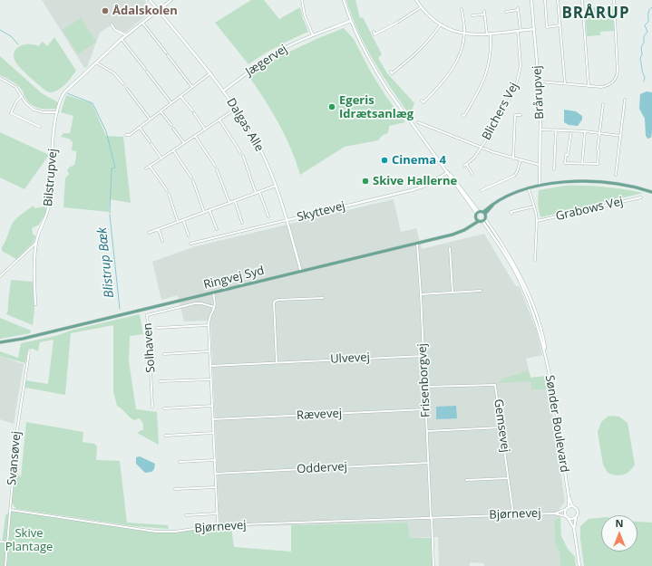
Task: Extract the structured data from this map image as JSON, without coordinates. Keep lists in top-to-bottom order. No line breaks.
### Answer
{"streets":{"main road":["Ringvej Syd"],"street":["Jægervej","Brårupvej","Blichers Vej","Dalgas Alle","Bilstrupvej","Grabows Vej","Skyttevej","Solhaven","Ulvevej","Frisenborgvej","Rævevej","Sønder Boulevard","Gemsevej","Svansøvej","Oddervej","Bjørnevej"]},"crossings":[["Jægervej","Dalgas Alle"],["Dalgas Alle","Bilstrupvej"],["Dalgas Alle","Skyttevej"],["Dalgas Alle","Ringvej Syd"],["Ringvej Syd","Frisenborgvej"],["Ringvej Syd","Sønder Boulevard"],["Ulvevej","Frisenborgvej"],["Frisenborgvej","Rævevej"],["Frisenborgvej","Gemsevej"],["Frisenborgvej","Oddervej"],["Frisenborgvej","Bjørnevej"],["Sønder Boulevard","Bjørnevej"],["Gemsevej","Bjørnevej"],["Svansøvej","Bjørnevej"]],"districts":["BRÅRUP"],"water":["Blistrup Bæk"],"parks":["Skive Plantage"],"places":["Ådalskolen","Egeris Idrætsanlæg","Cinema 4","Skive Hallerne"],"north":"top"}
